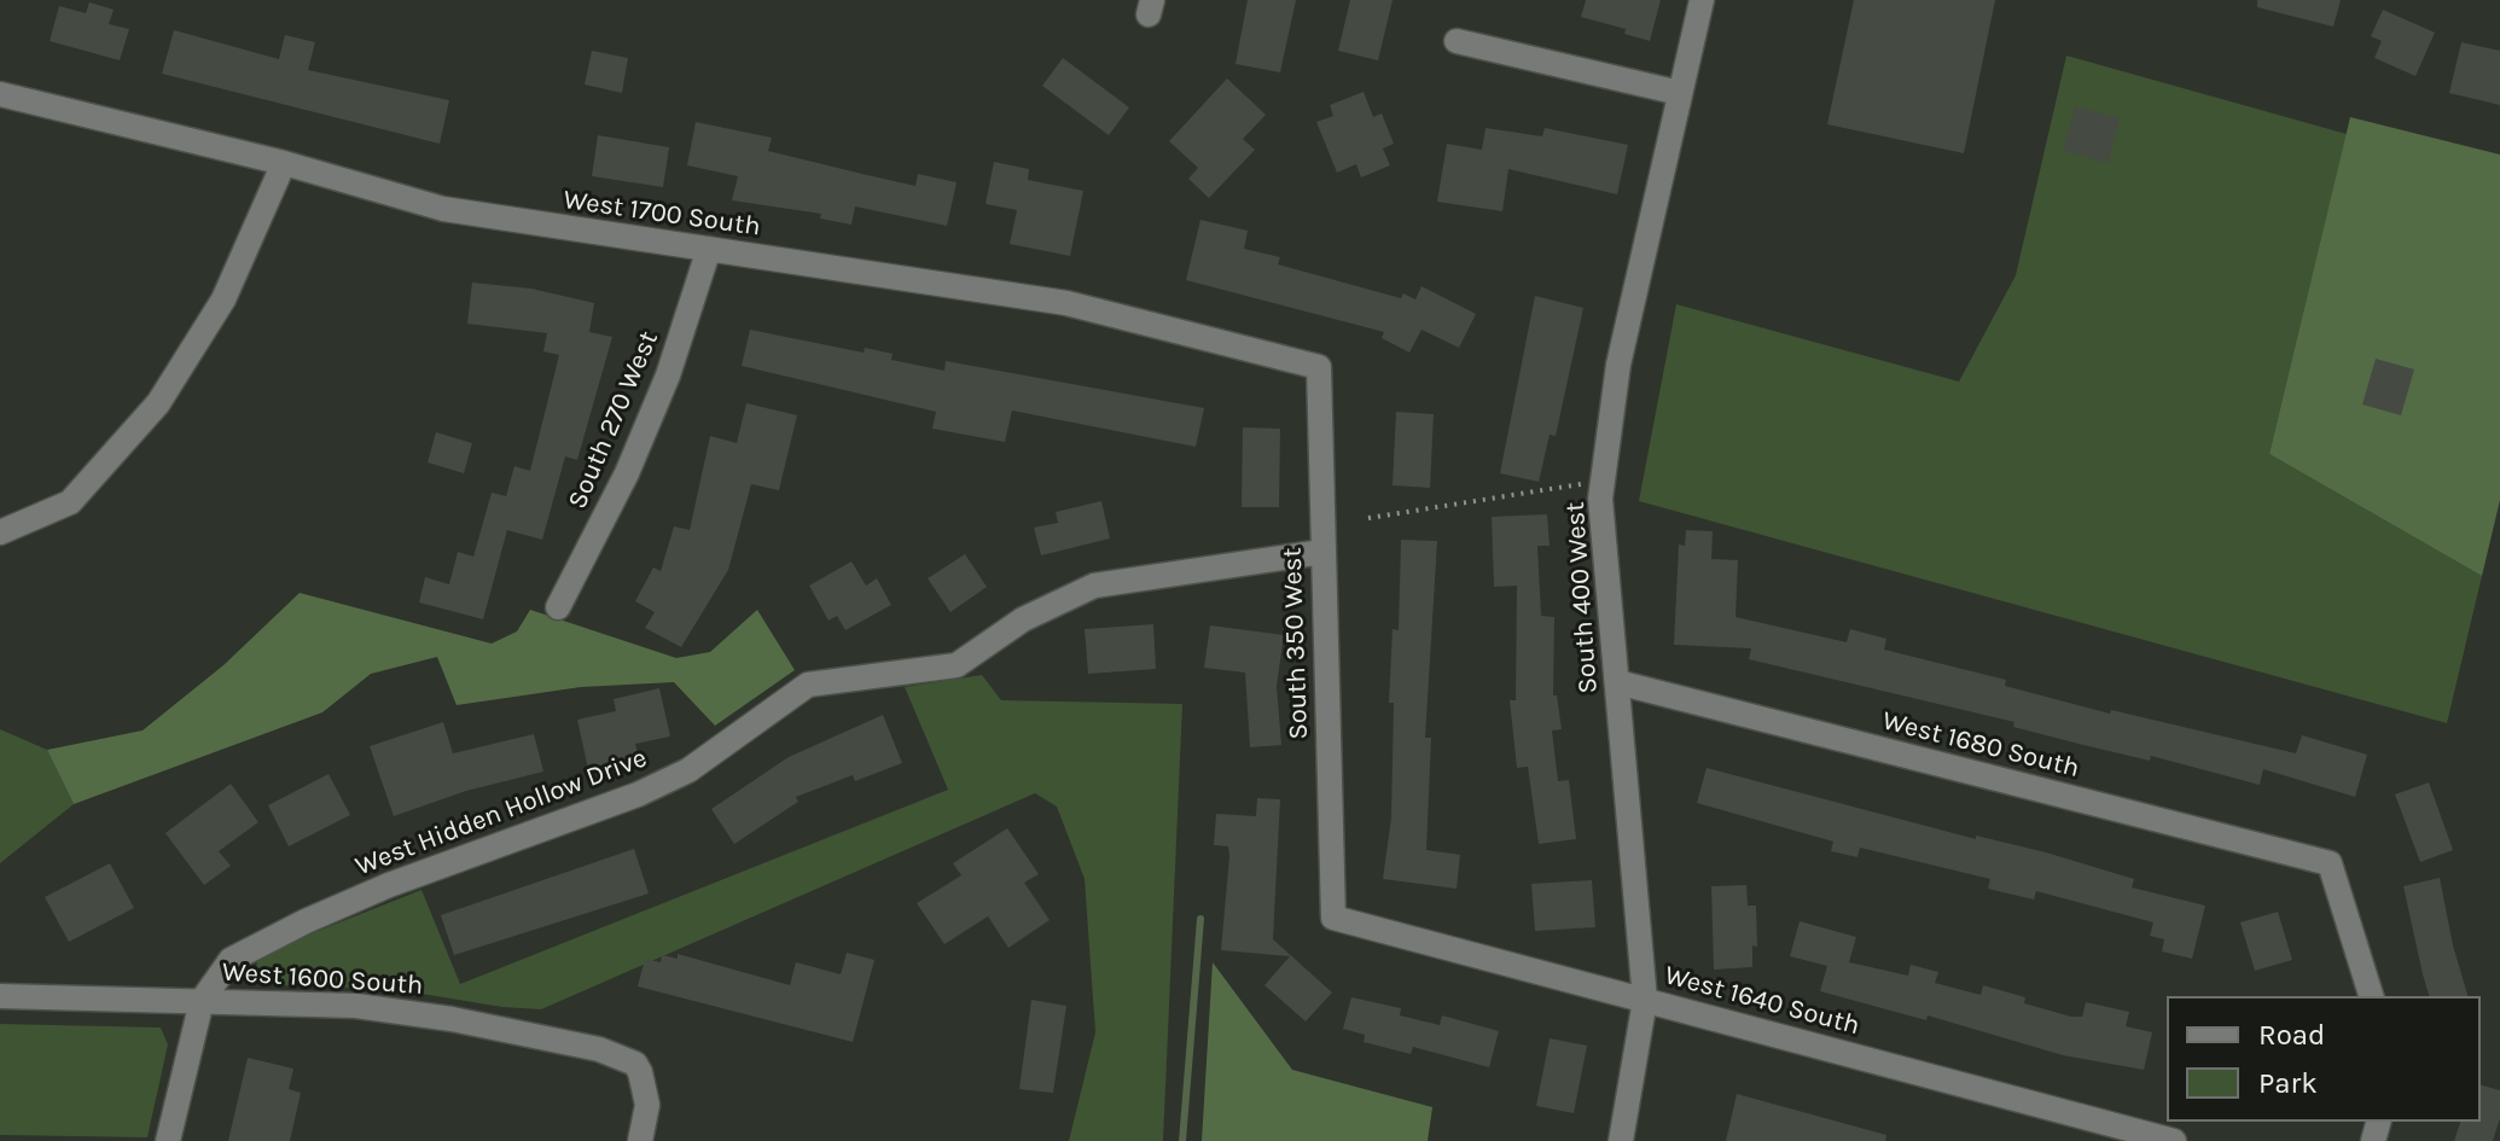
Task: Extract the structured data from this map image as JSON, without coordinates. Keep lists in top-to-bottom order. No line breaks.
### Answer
{"streets":{"street":["West 1700 South","South 270 West","South 400 West","South 350 West","West 1680 South","West Hidden Hollow Drive","West 1600 South","West 1640 South"]},"crossings":[["West 1700 South","South 270 West"],["West 1700 South","South 350 West"],["South 400 West","West 1680 South"],["South 400 West","West 1640 South"],["South 350 West","West Hidden Hollow Drive"],["South 350 West","West 1640 South"],["West Hidden Hollow Drive","West 1600 South"]],"legend":["Road","Park"]}
